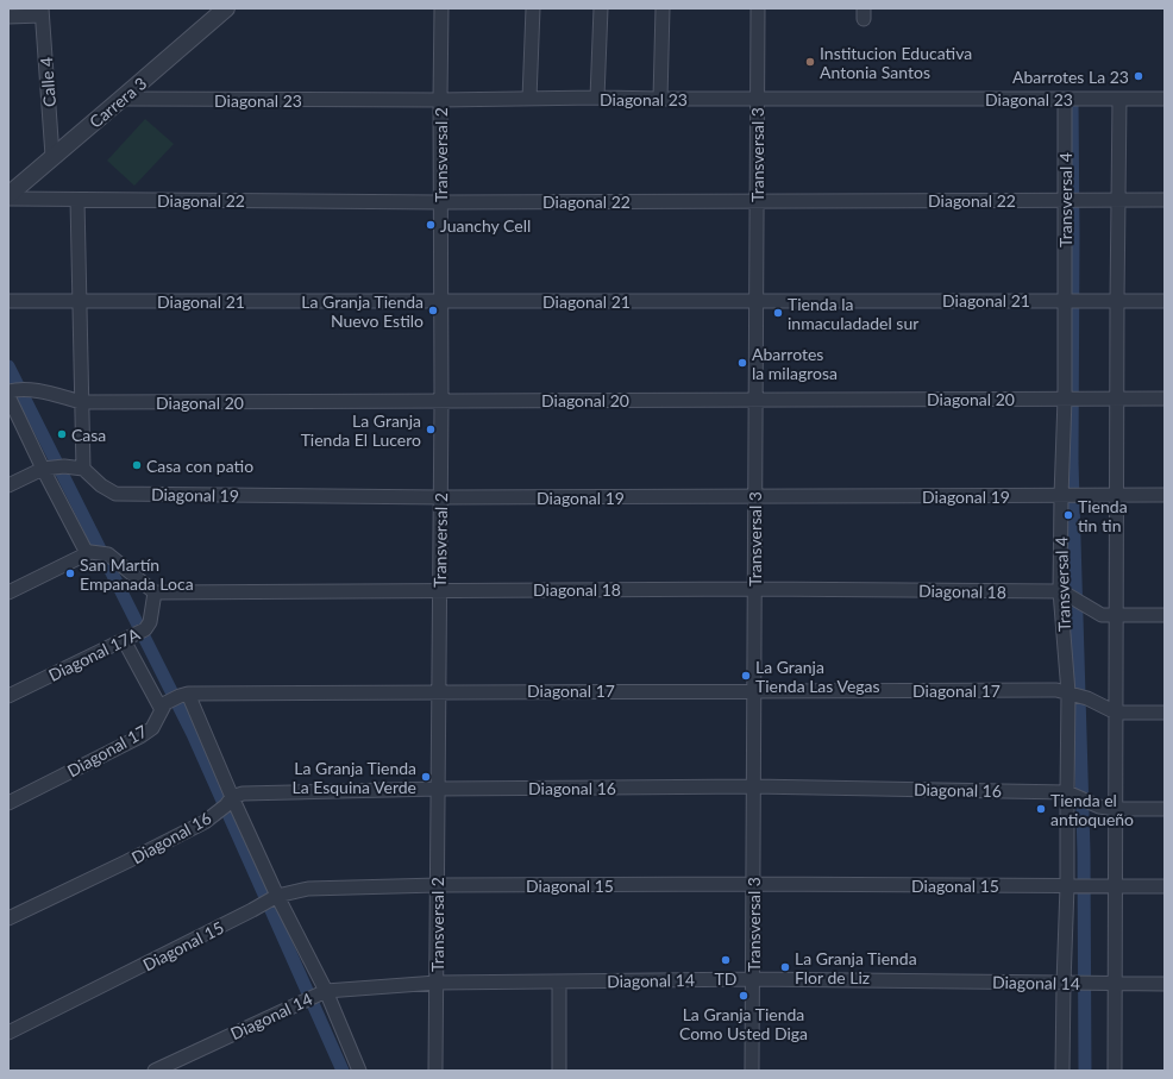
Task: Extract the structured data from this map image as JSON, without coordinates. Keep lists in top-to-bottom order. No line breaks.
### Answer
{"streets":{"street":["Calle 4","Diagonal 23","Carrera 3","Transversal 2","Transversal 3","Diagonal 22","Transversal 4","Diagonal 21","Diagonal 20","Diagonal 19","Diagonal 18","Diagonal 17A","Diagonal 17","Diagonal 16","Diagonal 15","Diagonal 14"]},"crossings":[["Calle 4","Carrera 3"],["Diagonal 23","Carrera 3"],["Diagonal 23","Transversal 2"],["Diagonal 23","Transversal 3"],["Diagonal 23","Transversal 4"],["Transversal 2","Diagonal 22"],["Transversal 2","Diagonal 21"],["Transversal 2","Diagonal 20"],["Transversal 2","Diagonal 19"],["Transversal 2","Diagonal 18"],["Transversal 2","Diagonal 17"],["Transversal 2","Diagonal 16"],["Transversal 2","Diagonal 15"],["Transversal 2","Diagonal 14"],["Transversal 3","Diagonal 22"],["Transversal 3","Diagonal 21"],["Transversal 3","Diagonal 20"],["Transversal 3","Diagonal 19"],["Transversal 3","Diagonal 18"],["Transversal 3","Diagonal 17"],["Transversal 3","Diagonal 16"],["Transversal 3","Diagonal 15"],["Transversal 3","Diagonal 14"],["Diagonal 22","Transversal 4"],["Transversal 4","Diagonal 21"],["Transversal 4","Diagonal 20"],["Transversal 4","Diagonal 19"],["Transversal 4","Diagonal 18"],["Transversal 4","Diagonal 17"],["Transversal 4","Diagonal 16"],["Transversal 4","Diagonal 15"],["Transversal 4","Diagonal 14"],["Diagonal 18","Diagonal 17A"]],"places":["Institucion Educativa Antonia Santos","Abarrotes La 23","Juanchy Cell","La Granja Tienda Nuevo Estilo","Tienda la inmaculadadel sur","Abarrotes la milagrosa","La Granja Tienda El Lucero","Casa","Casa con patio","Tienda tin tin","San Martín Empanada Loca","La Granja Tienda Las Vegas","La Granja Tienda La Esquina Verde","Tienda el antioqueño","TD","La Granja Tienda Flor de Liz","La Granja Tienda Como Usted Diga"]}
